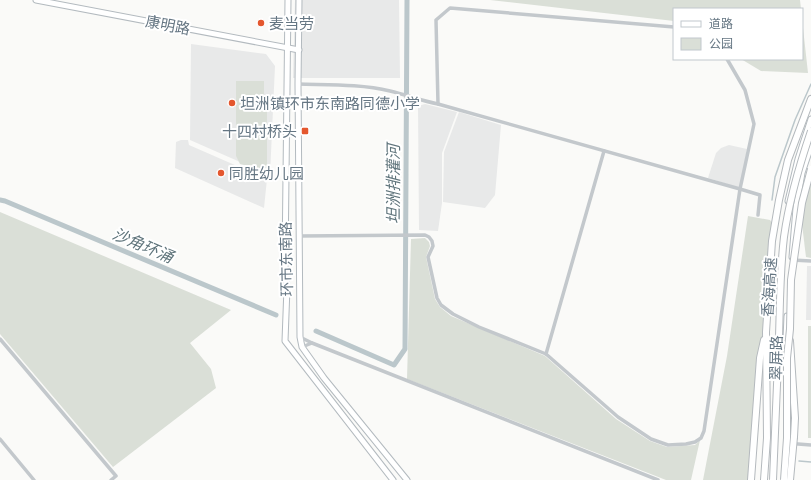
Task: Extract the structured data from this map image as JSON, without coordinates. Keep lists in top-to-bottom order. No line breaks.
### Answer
{"streets":{"highway":["香海高速"],"main road":["康明路","环市东南路","翠屏路"]},"crossings":[["康明路","环市东南路"],["香海高速","翠屏路"]],"water":["坦洲排灌河","沙角环涌"],"places":{"other":["麦当劳","坦洲镇环市东南路同德小学","同胜幼儿园"],"transit":["十四村桥头"]},"legend":["道路","公园"]}
